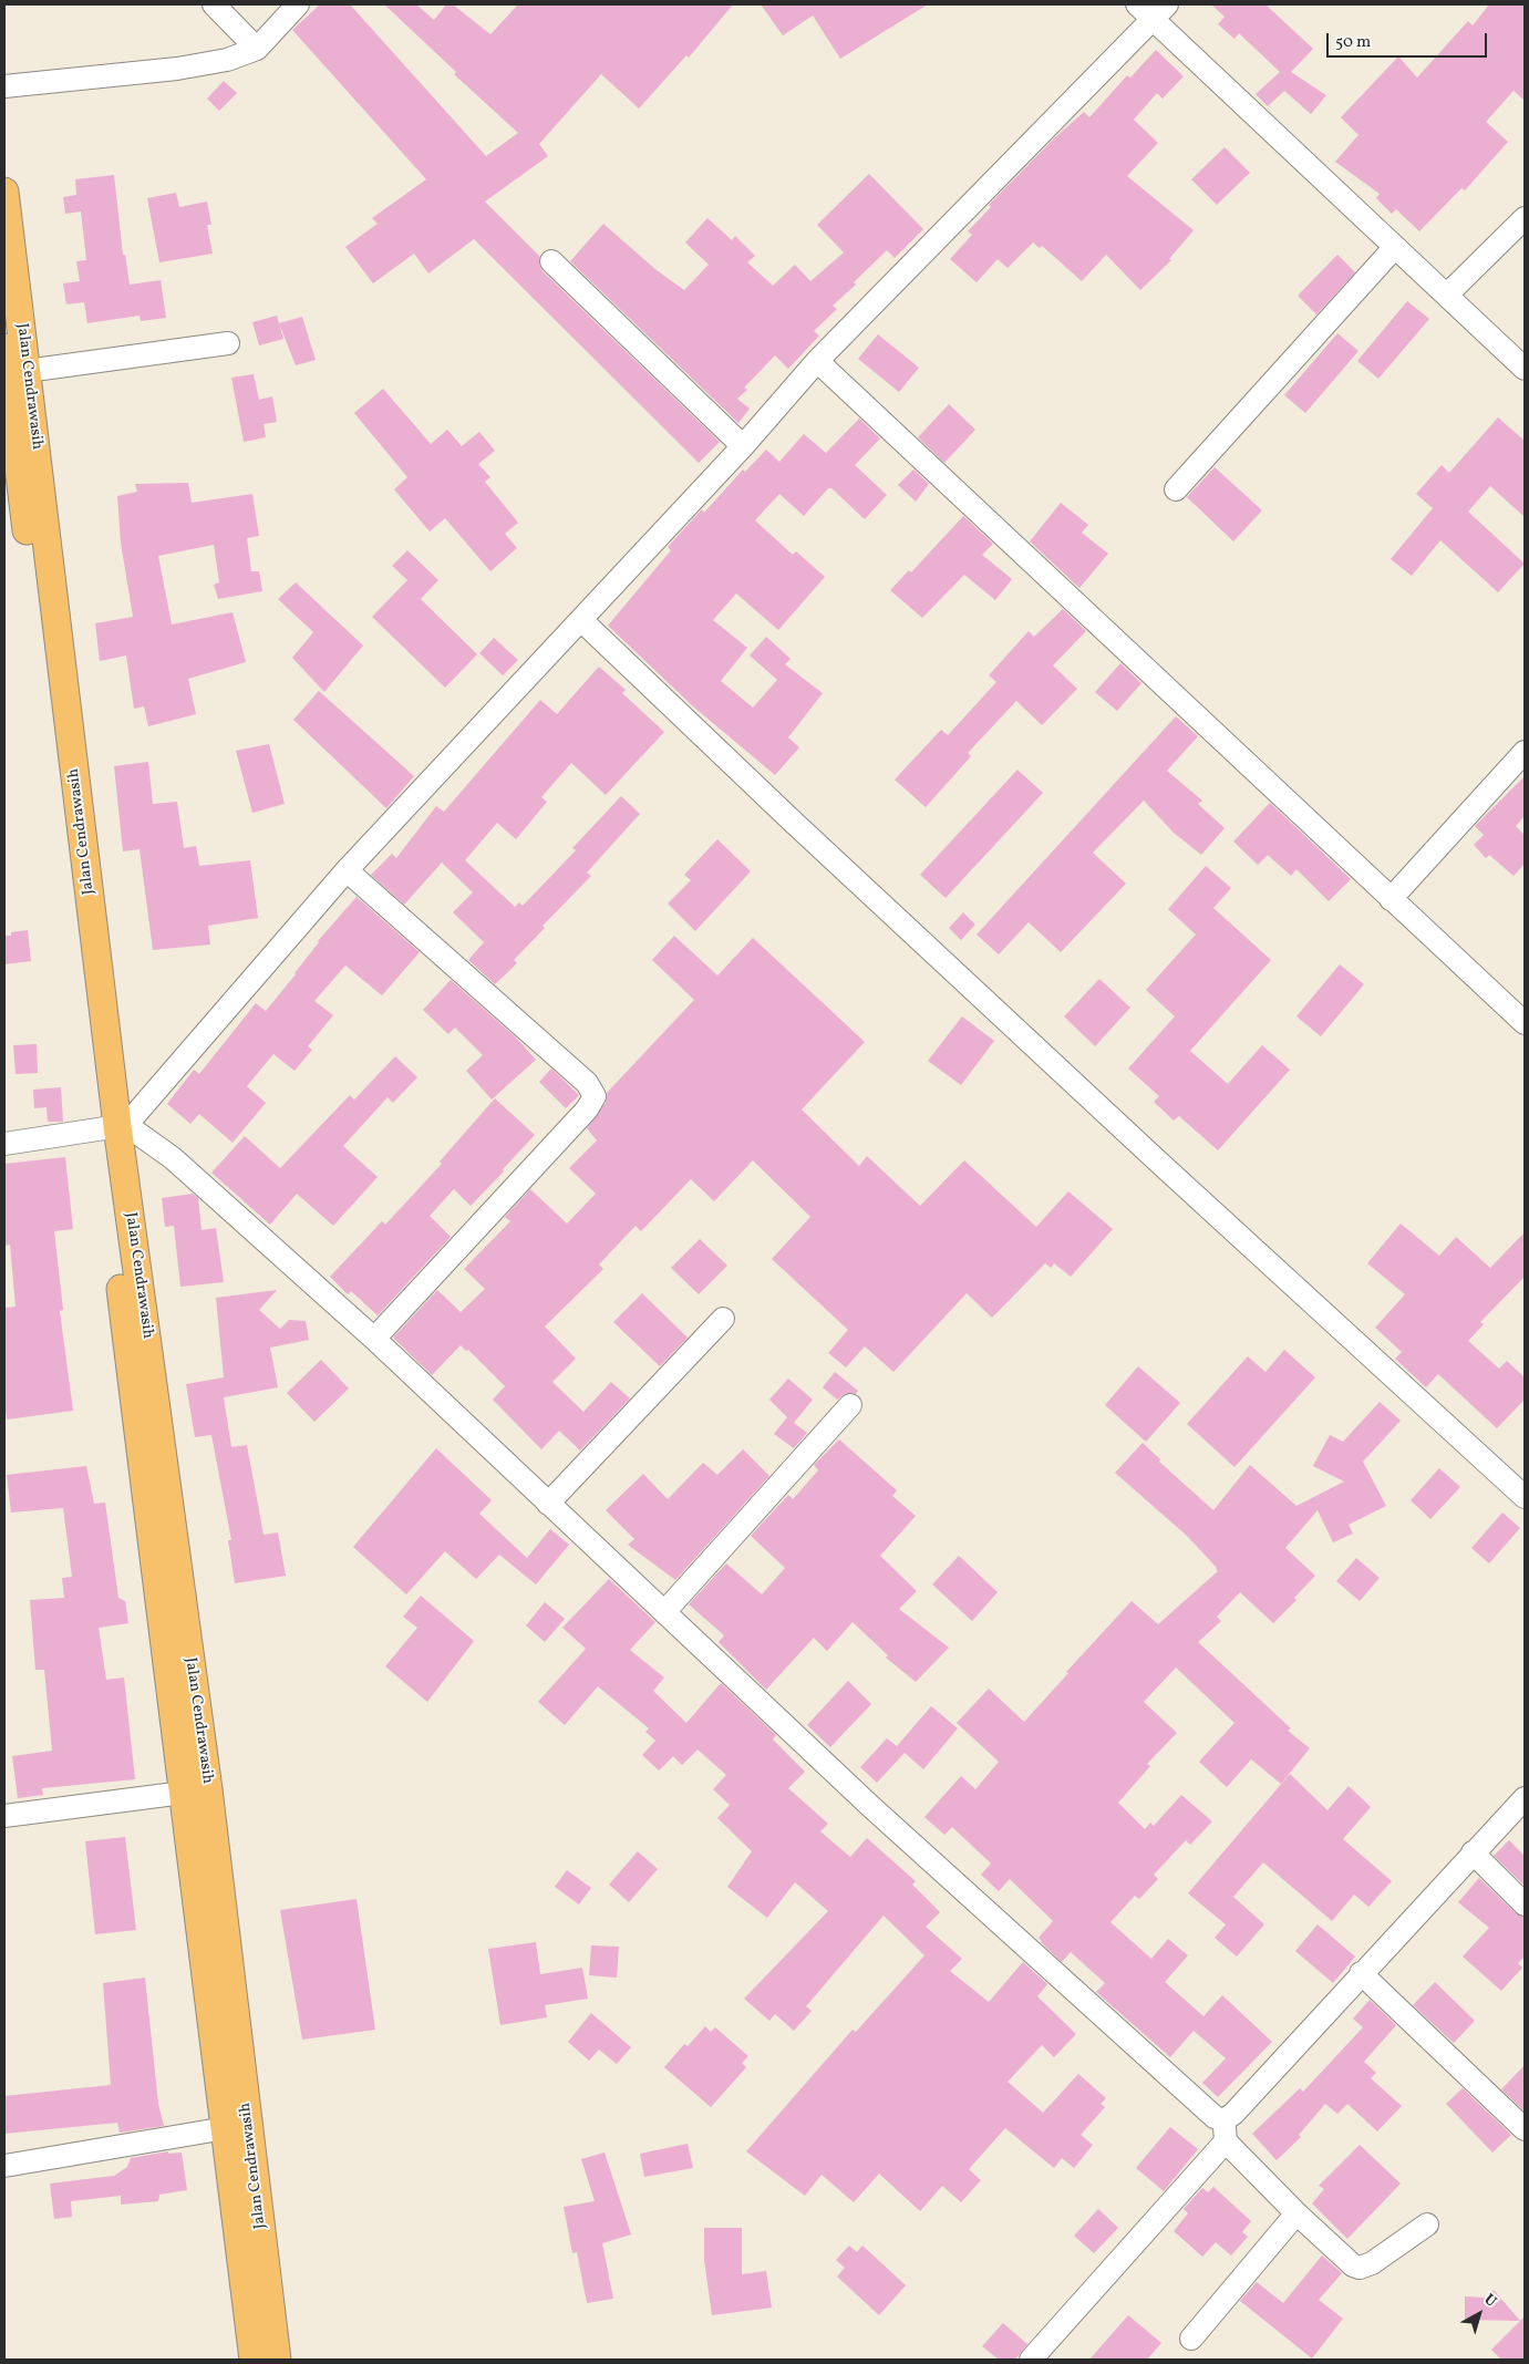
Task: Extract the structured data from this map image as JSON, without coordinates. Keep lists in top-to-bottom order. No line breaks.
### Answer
{"streets":{"main road":["Jalan Cendrawasih"]},"scale_bar":"50 m","north":"top right"}
